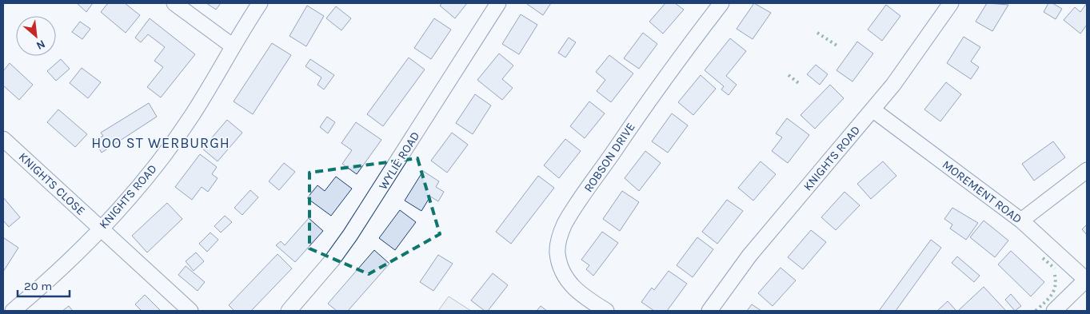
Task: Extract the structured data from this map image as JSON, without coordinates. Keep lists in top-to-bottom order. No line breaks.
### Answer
{"streets":{"street":["ROBSON DRIVE","KNIGHTS ROAD","WYLIE ROAD","KNIGHTS CLOSE","MOREMENT ROAD"]},"crossings":[["KNIGHTS ROAD","KNIGHTS CLOSE"],["KNIGHTS ROAD","MOREMENT ROAD"]],"districts":["HOO ST WERBURGH"],"scale_bar":"20 m","north":"bottom right"}
